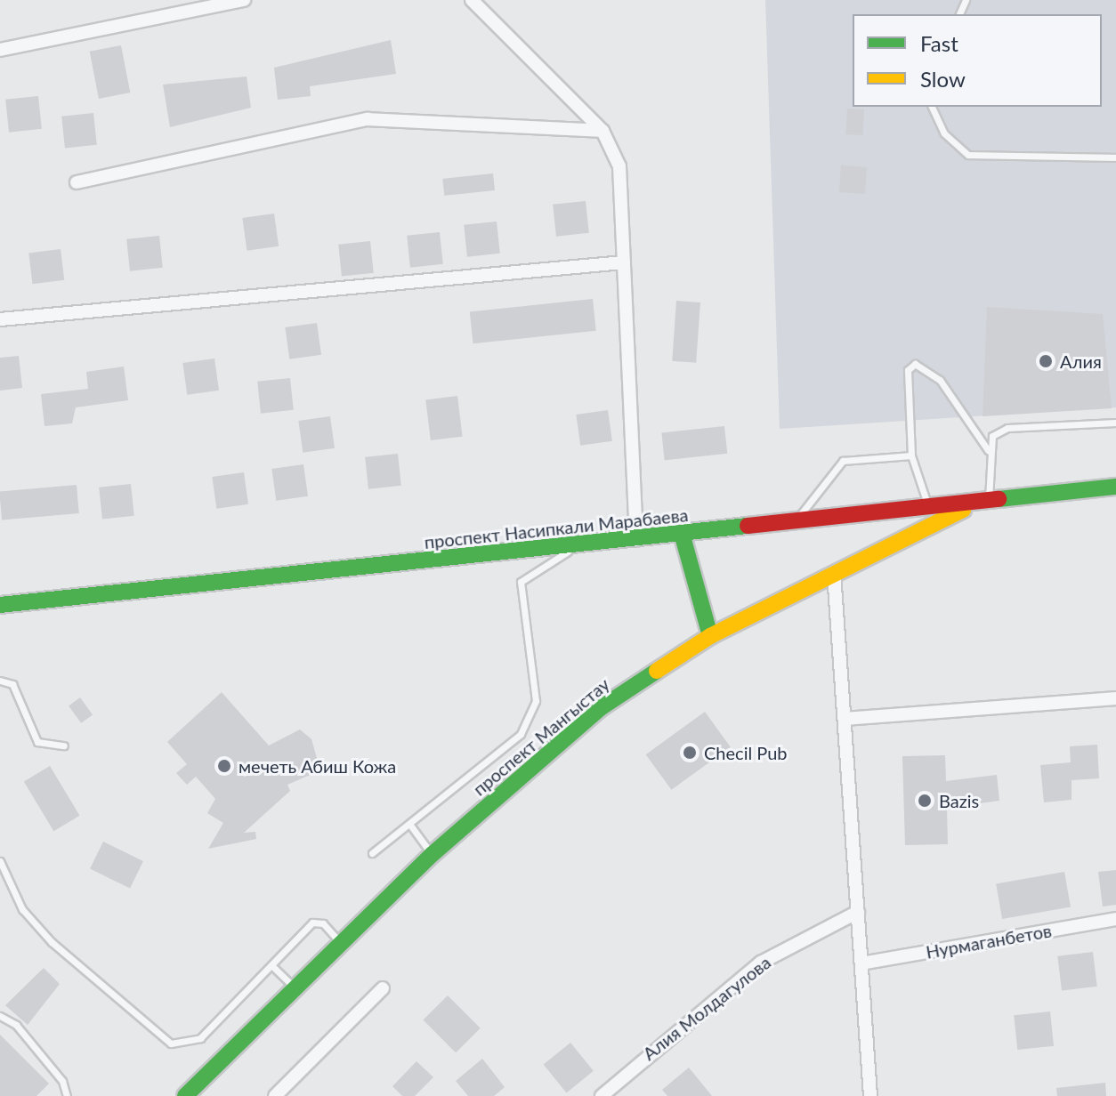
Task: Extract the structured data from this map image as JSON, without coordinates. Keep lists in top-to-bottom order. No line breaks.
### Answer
{"streets":{"main road":["проспект Насипкали Марабаева","проспект Мангыстау"],"street":["Нурмаганбетов","Алия Молдагулова"]},"crossings":[["проспект Насипкали Марабаева","проспект Мангыстау"]],"places":["Алия","Checil Pub","мечеть Абиш Кожа","Bazis"],"legend":["Fast","Slow"]}
